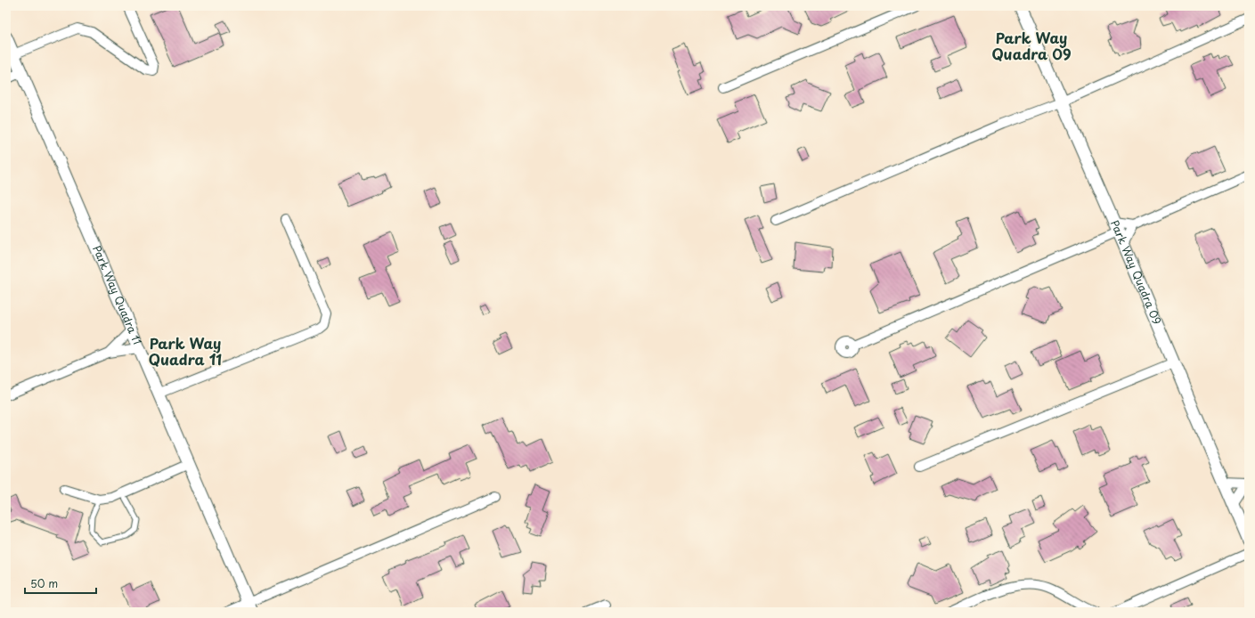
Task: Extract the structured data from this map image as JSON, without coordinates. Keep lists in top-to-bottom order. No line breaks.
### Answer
{"streets":{"street":["Park Way Quadra 09","Park Way Quadra 11"]},"districts":["Park Way Quadra 09","Park Way Quadra 11"],"scale_bar":"50 m"}
